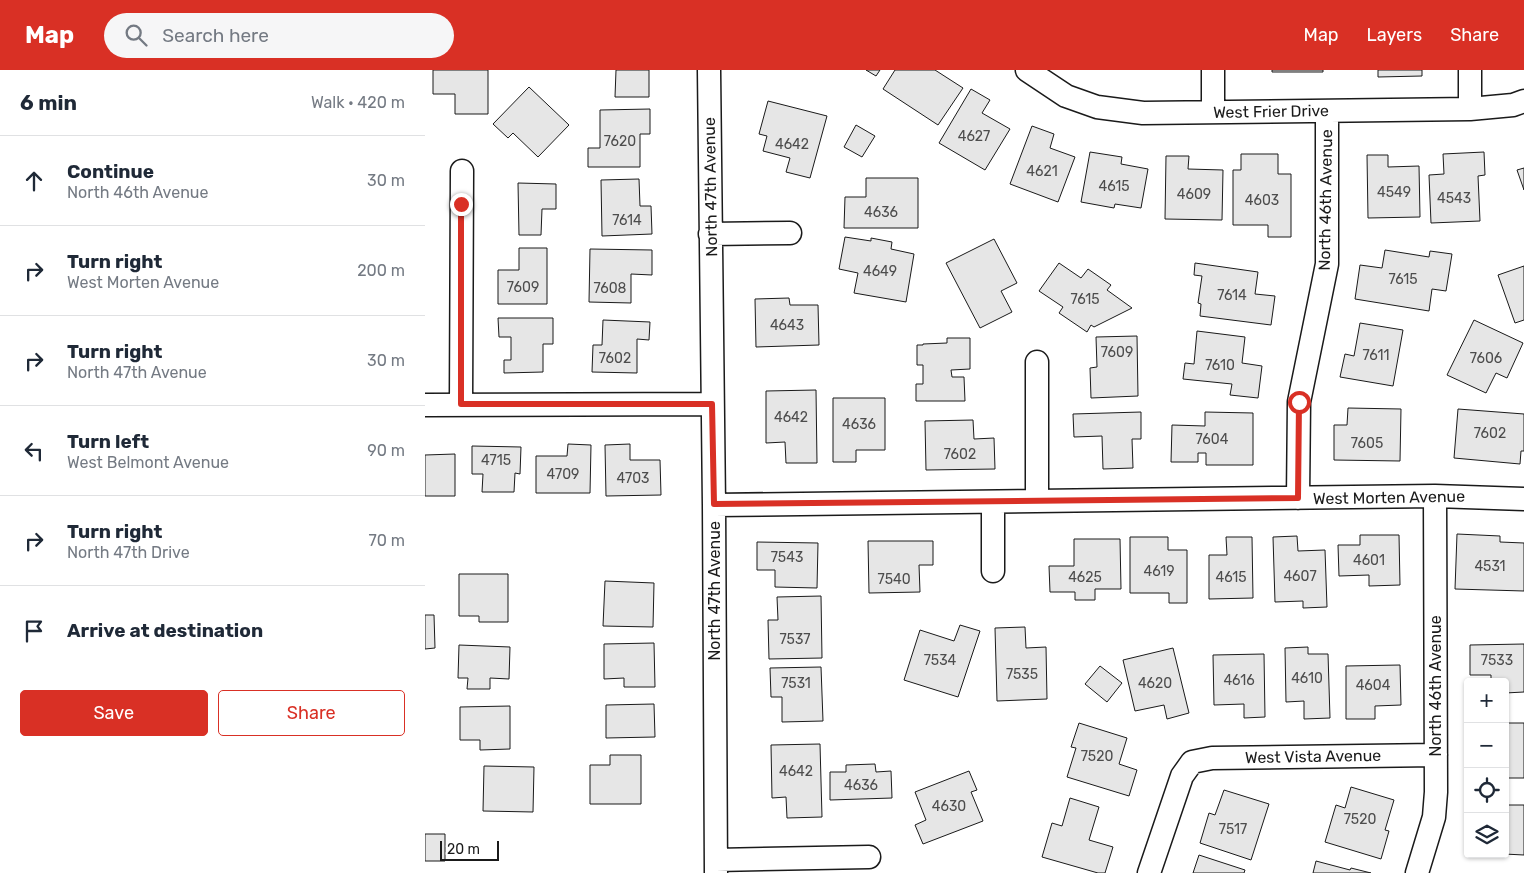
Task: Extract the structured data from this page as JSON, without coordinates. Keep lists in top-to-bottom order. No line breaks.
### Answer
{"streets":{"street":["West Frier Drive","North 47th Avenue","North 46th Avenue","West Morten Avenue","West Vista Avenue"]},"crossings":[["West Frier Drive","North 46th Avenue"],["North 47th Avenue","West Morten Avenue"],["North 46th Avenue","West Morten Avenue"],["North 46th Avenue","West Vista Avenue"]],"house_numbers":["4627","7620","4642","4621","4615","4549","4609","4543","4603","4636","7614","4649","7615","7609","7608","7614","7615","4643","7609","7611","7602","7606","7610","4642","4636","7602","7604","7605","7602","4715","4709","4703","7543","4601","4531","4619","4607","4625","4615","7540","7537","7534","7533","7535","4610","4616","7531","4620","4604","7520","4642","4636","4630","7520","7517"],"scale_bar":"20 m","page":{"header":"Map","search":"Search here","nav":["Map","Layers","Share"],"heading":["6 min","Walk · 420 m"],"list":[["Continue","North 46th Avenue","30 m"],["Turn right","West Morten Avenue","200 m"],["Turn right","North 47th Avenue","30 m"],["Turn left","West Belmont Avenue","90 m"],["Turn right","North 47th Drive","70 m"],"Arrive at destination"],"buttons":["Save","Share"],"map_buttons":["+","−"],"scale":"20 m"}}
